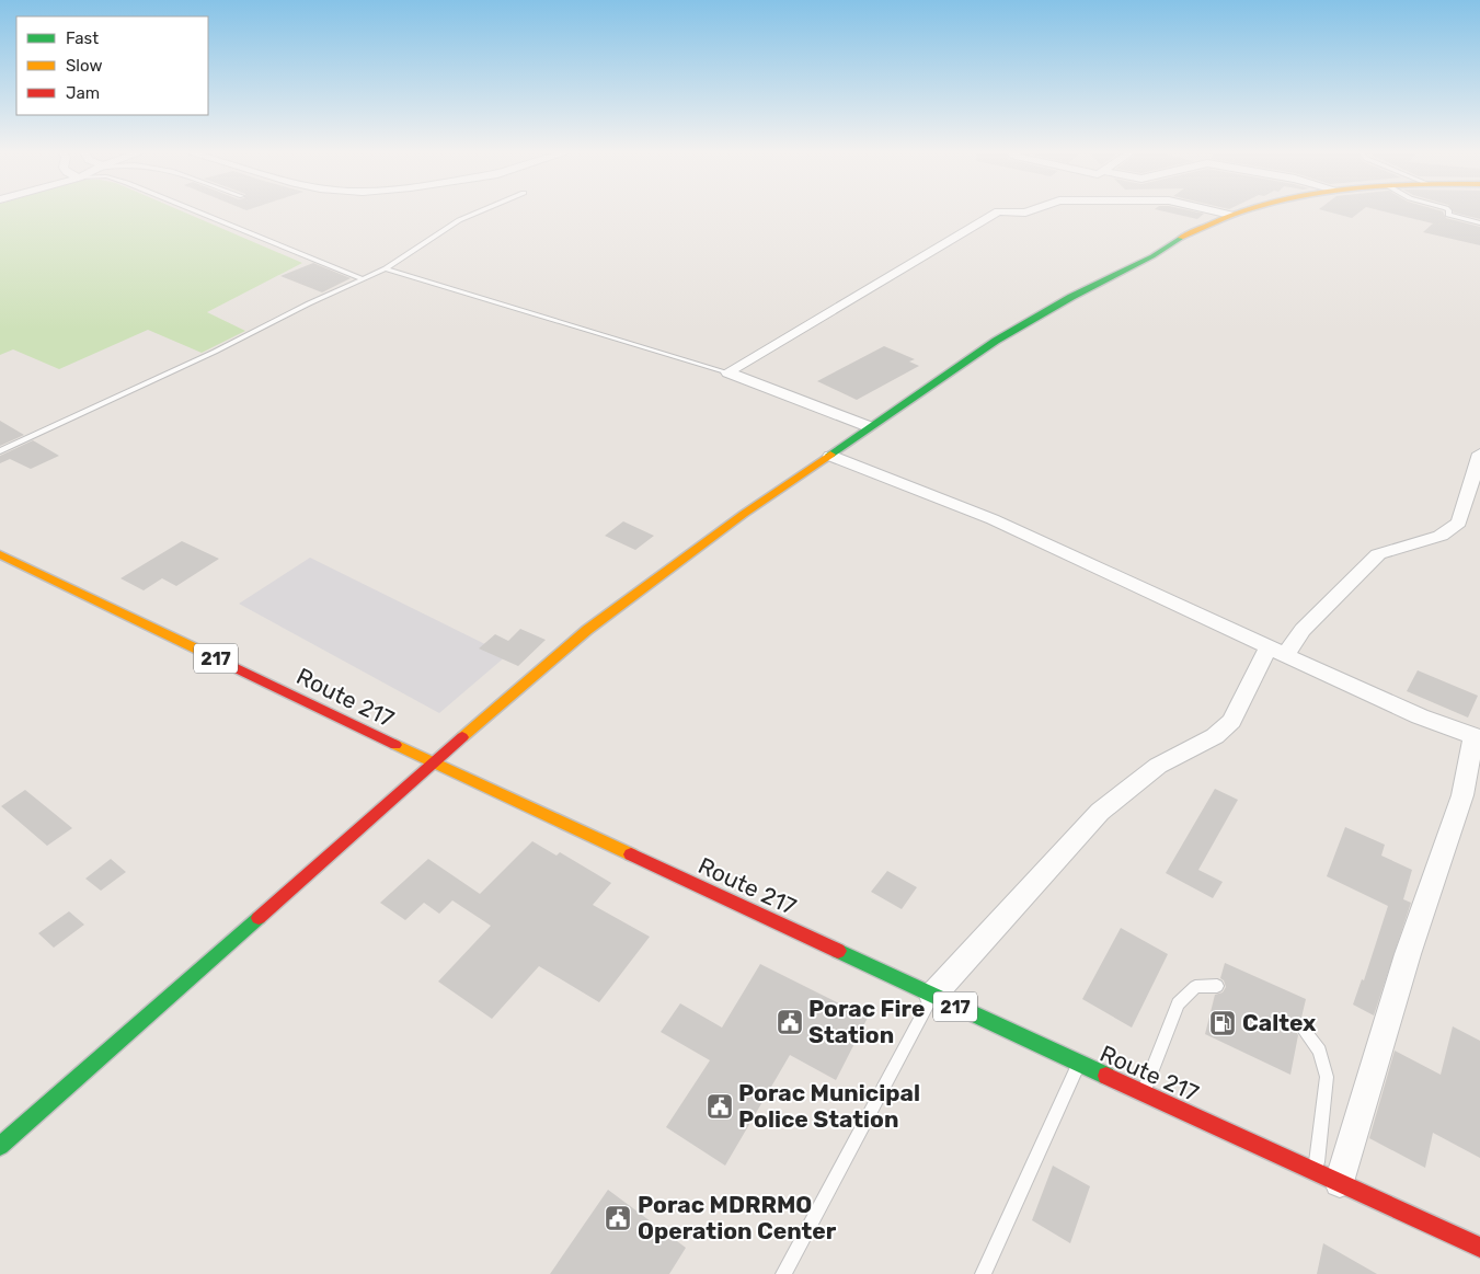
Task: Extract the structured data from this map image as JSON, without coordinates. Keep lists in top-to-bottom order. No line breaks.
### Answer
{"streets":{"street":["217","Route 217"]},"places":{"public building":["Porac Fire Station","Porac Municipal Police Station","Porac MDRRMO Operation Center"],"fuel station":["Caltex"]},"legend":["Fast","Slow","Jam"]}
